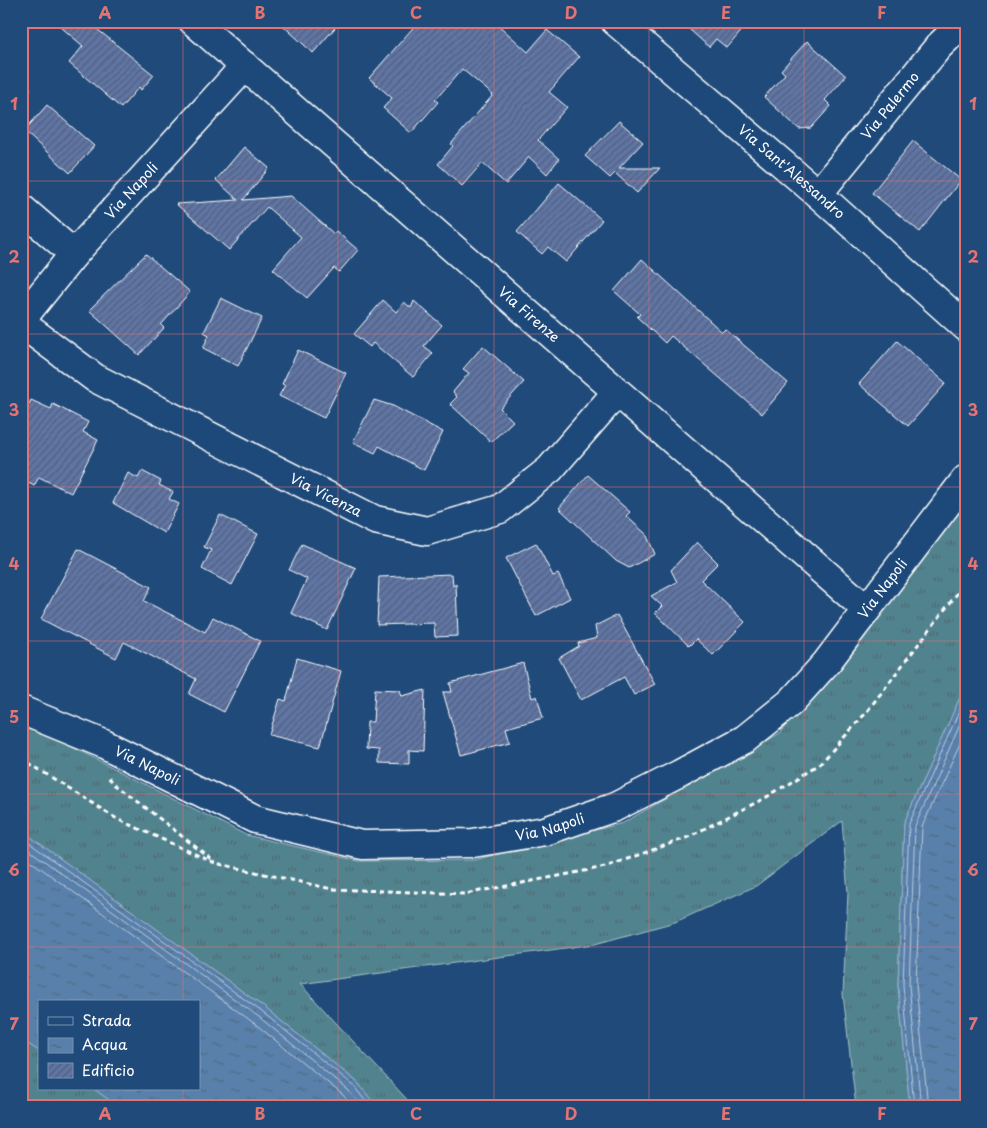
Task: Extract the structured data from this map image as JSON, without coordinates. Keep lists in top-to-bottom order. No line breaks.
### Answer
{"streets":{"street":["Via Palermo","Via Sant'Alessandro","Via Napoli","Via Firenze","Via Vicenza"]},"crossings":[["Via Palermo","Via Sant'Alessandro"],["Via Napoli","Via Firenze"],["Via Napoli","Via Vicenza"],["Via Firenze","Via Vicenza"]],"legend":["Strada","Acqua","Edificio"],"grid":{"columns":["A","B","C","D","E","F"],"rows":["1","2","3","4","5","6","7"]}}
